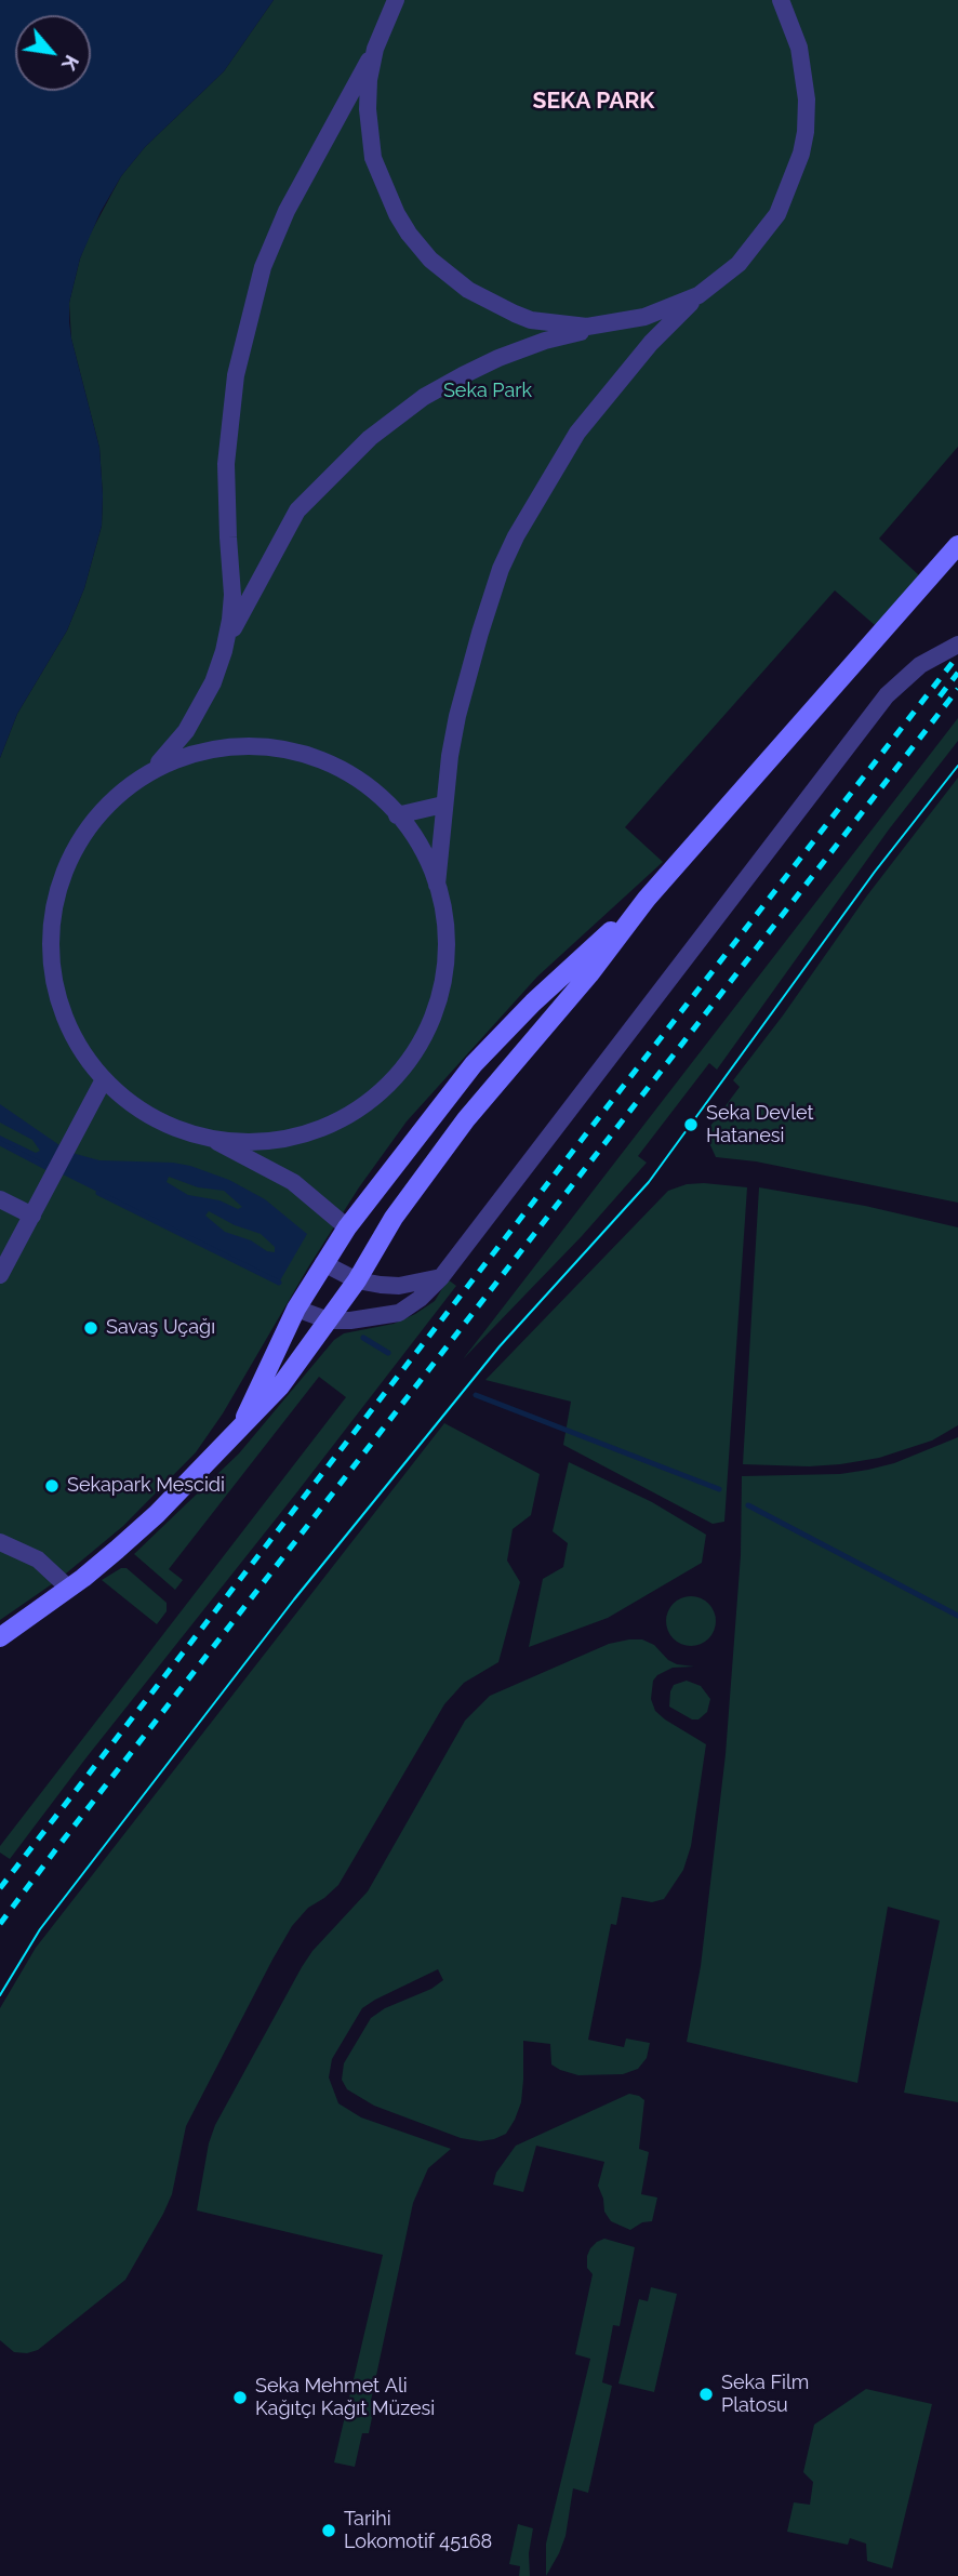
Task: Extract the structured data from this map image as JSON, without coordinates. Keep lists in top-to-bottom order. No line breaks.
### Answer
{"districts":["SEKA PARK"],"parks":["Seka Park"],"places":["Seka Devlet Hatanesi","Savaş Uçağı","Sekapark Mescidi","Seka Film Platosu","Seka Mehmet Ali Kağıtçı Kağıt Müzesi","Tarihi Lokomotif 45168"],"north":"bottom right"}
